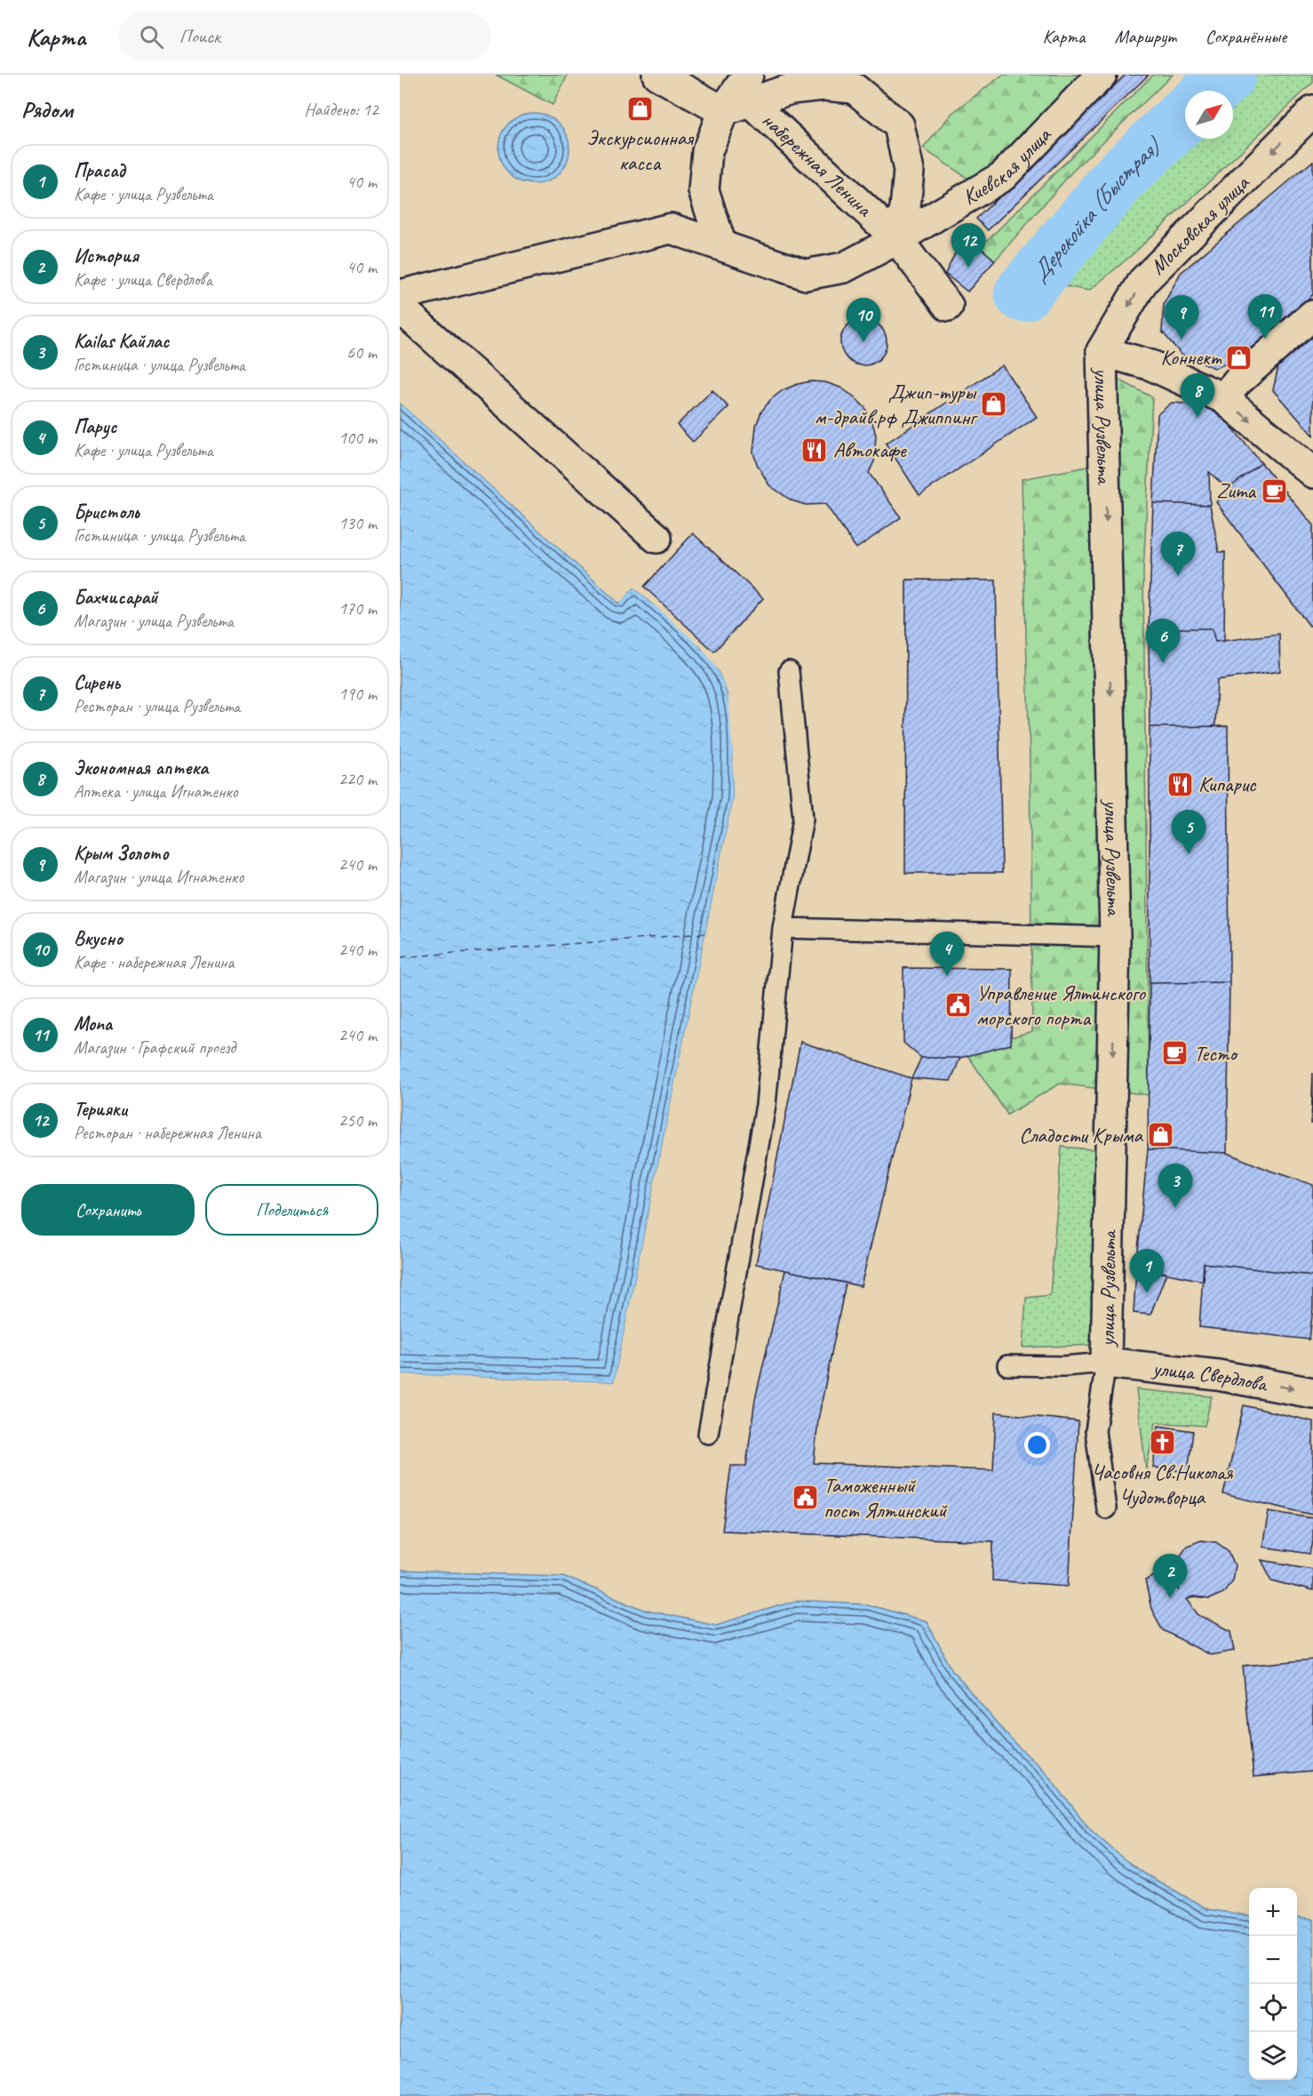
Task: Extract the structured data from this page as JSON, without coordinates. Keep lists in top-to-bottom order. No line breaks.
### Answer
{"streets":{"street":["набережная Ленина","Киевская улица","Московская улица","улица Рузвельта","улица Свердлова"]},"crossings":[["набережная Ленина","Киевская улица"],["Московская улица","улица Рузвельта"],["улица Рузвельта","улица Свердлова"]],"one_way":["улица Рузвельта","улица Свердлова"],"water":["Дерекойка (Быстрая)"],"places":{"shop":["Экскурсионная касса","Коннект","Джип-туры м-драйв.рф Джиппинг","Сладости Крыма"],"restaurant":["Автокафе","Кипариc"],"cafe":["Zuma","Тесто"],"public building":["Управление Ялтинского морского порта","Таможенный пост Ялтинский"],"church":["Часовня Св.Николая Чудотворца"]},"north":"top right","page":{"header":"Карта","search":"Поиск","nav":["Карта","Маршрут","Сохранённые"],"heading":["Рядом","Найдено: 12"],"list":[{"mark":"1","name":"Прасад","note":"Кафе · улица Рузвельта","value":"40 m"},{"mark":"2","name":"История","note":"Кафе · улица Свердлова","value":"40 m"},{"mark":"3","name":"Kailas Кайлас","note":"Гостиница · улица Рузвельта","value":"60 m"},{"mark":"4","name":"Парус","note":"Кафе · улица Рузвельта","value":"100 m"},{"mark":"5","name":"Бристоль","note":"Гостиница · улица Рузвельта","value":"130 m"},{"mark":"6","name":"Бахчисарай","note":"Магазин · улица Рузвельта","value":"170 m"},{"mark":"7","name":"Сирень","note":"Ресторан · улица Рузвельта","value":"190 m"},{"mark":"8","name":"Экономная аптека","note":"Аптека · улица Игнатенко","value":"220 m"},{"mark":"9","name":"Крым Золото","note":"Магазин · улица Игнатенко","value":"240 m"},{"mark":"10","name":"Вкусно","note":"Кафе · набережная Ленина","value":"240 m"},{"mark":"11","name":"Mona","note":"Магазин · Графский проезд","value":"240 m"},{"mark":"12","name":"Терияки","note":"Ресторан · набережная Ленина","value":"250 m"}],"pins":["12","11","9","10","8","7","6","5","4","3","1","2"],"buttons":["Сохранить","Поделиться"],"map_buttons":["+","−"]}}
